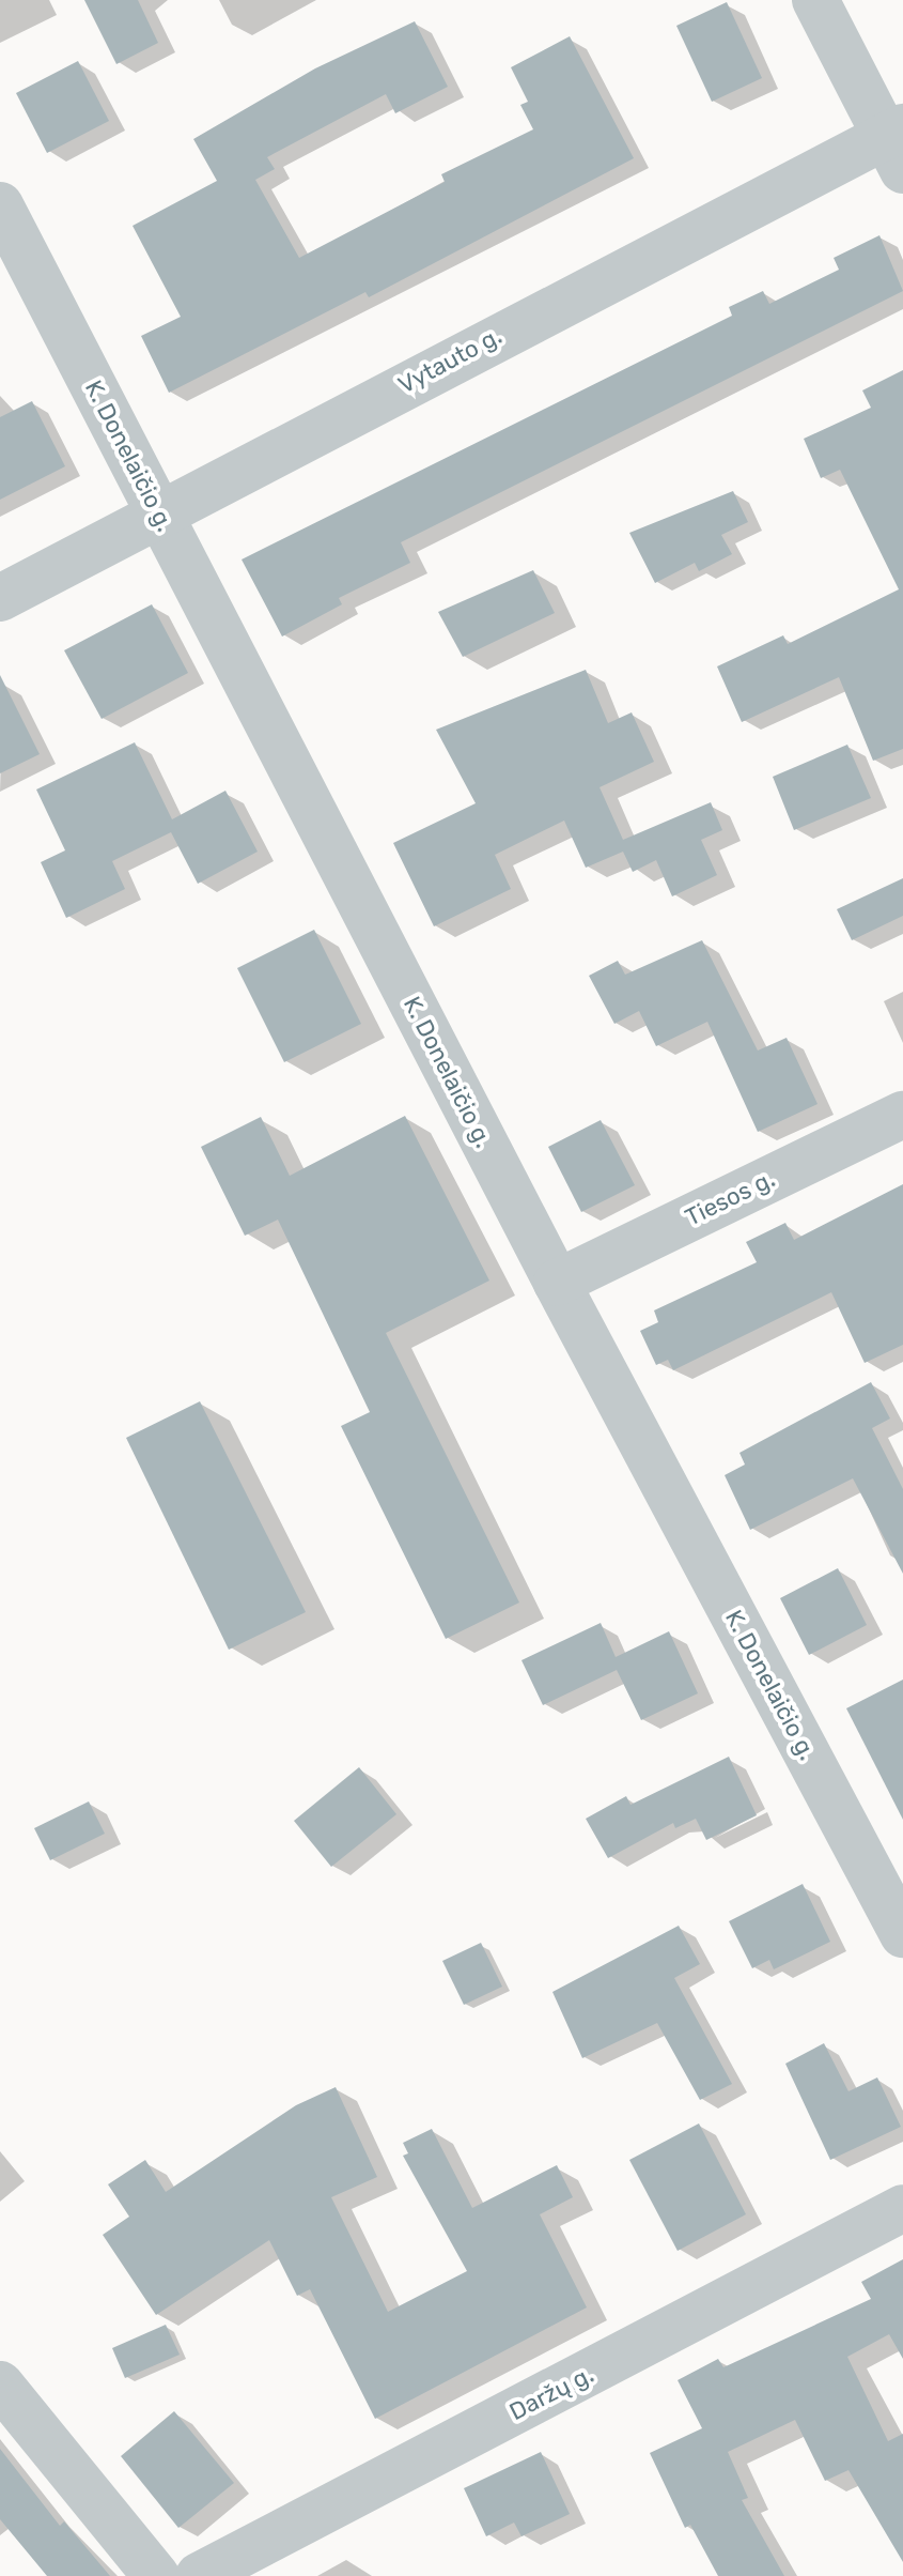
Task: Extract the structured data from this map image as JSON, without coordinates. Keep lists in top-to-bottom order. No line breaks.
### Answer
{"streets":{"street":["Vytauto g.","K. Donelaičio g.","Tiesos g.","Daržų g."]},"crossings":[["Vytauto g.","K. Donelaičio g."],["K. Donelaičio g.","Tiesos g."]]}
